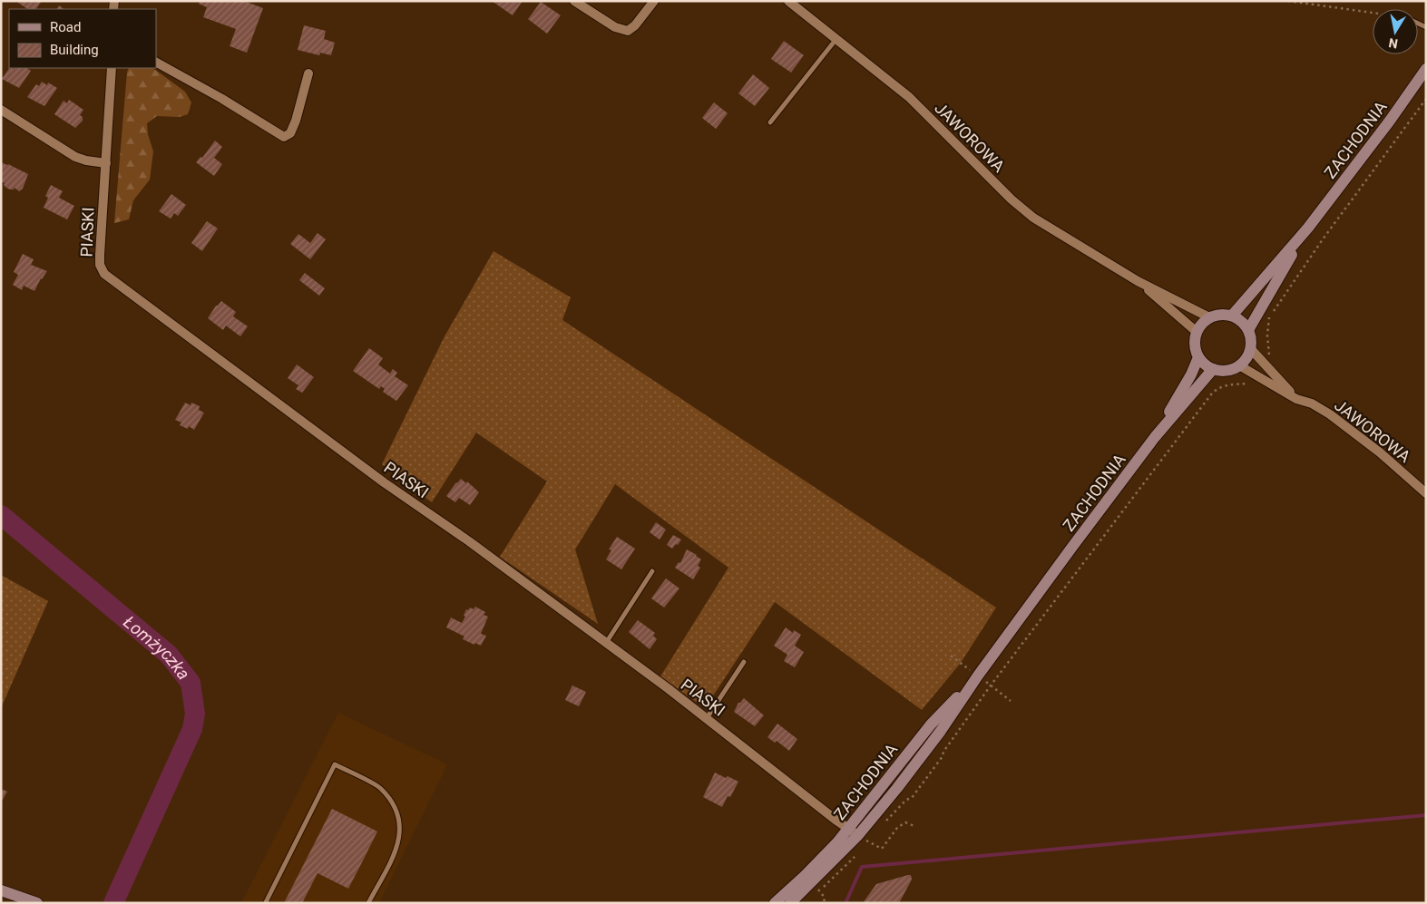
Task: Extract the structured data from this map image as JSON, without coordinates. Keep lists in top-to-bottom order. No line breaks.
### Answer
{"streets":{"main road":["ZACHODNIA"],"street":["JAWOROWA","PIASKI"]},"crossings":[["JAWOROWA","ZACHODNIA"],["ZACHODNIA","PIASKI"]],"water":["Łomżyczka"],"legend":["Road","Building"],"north":"bottom"}
